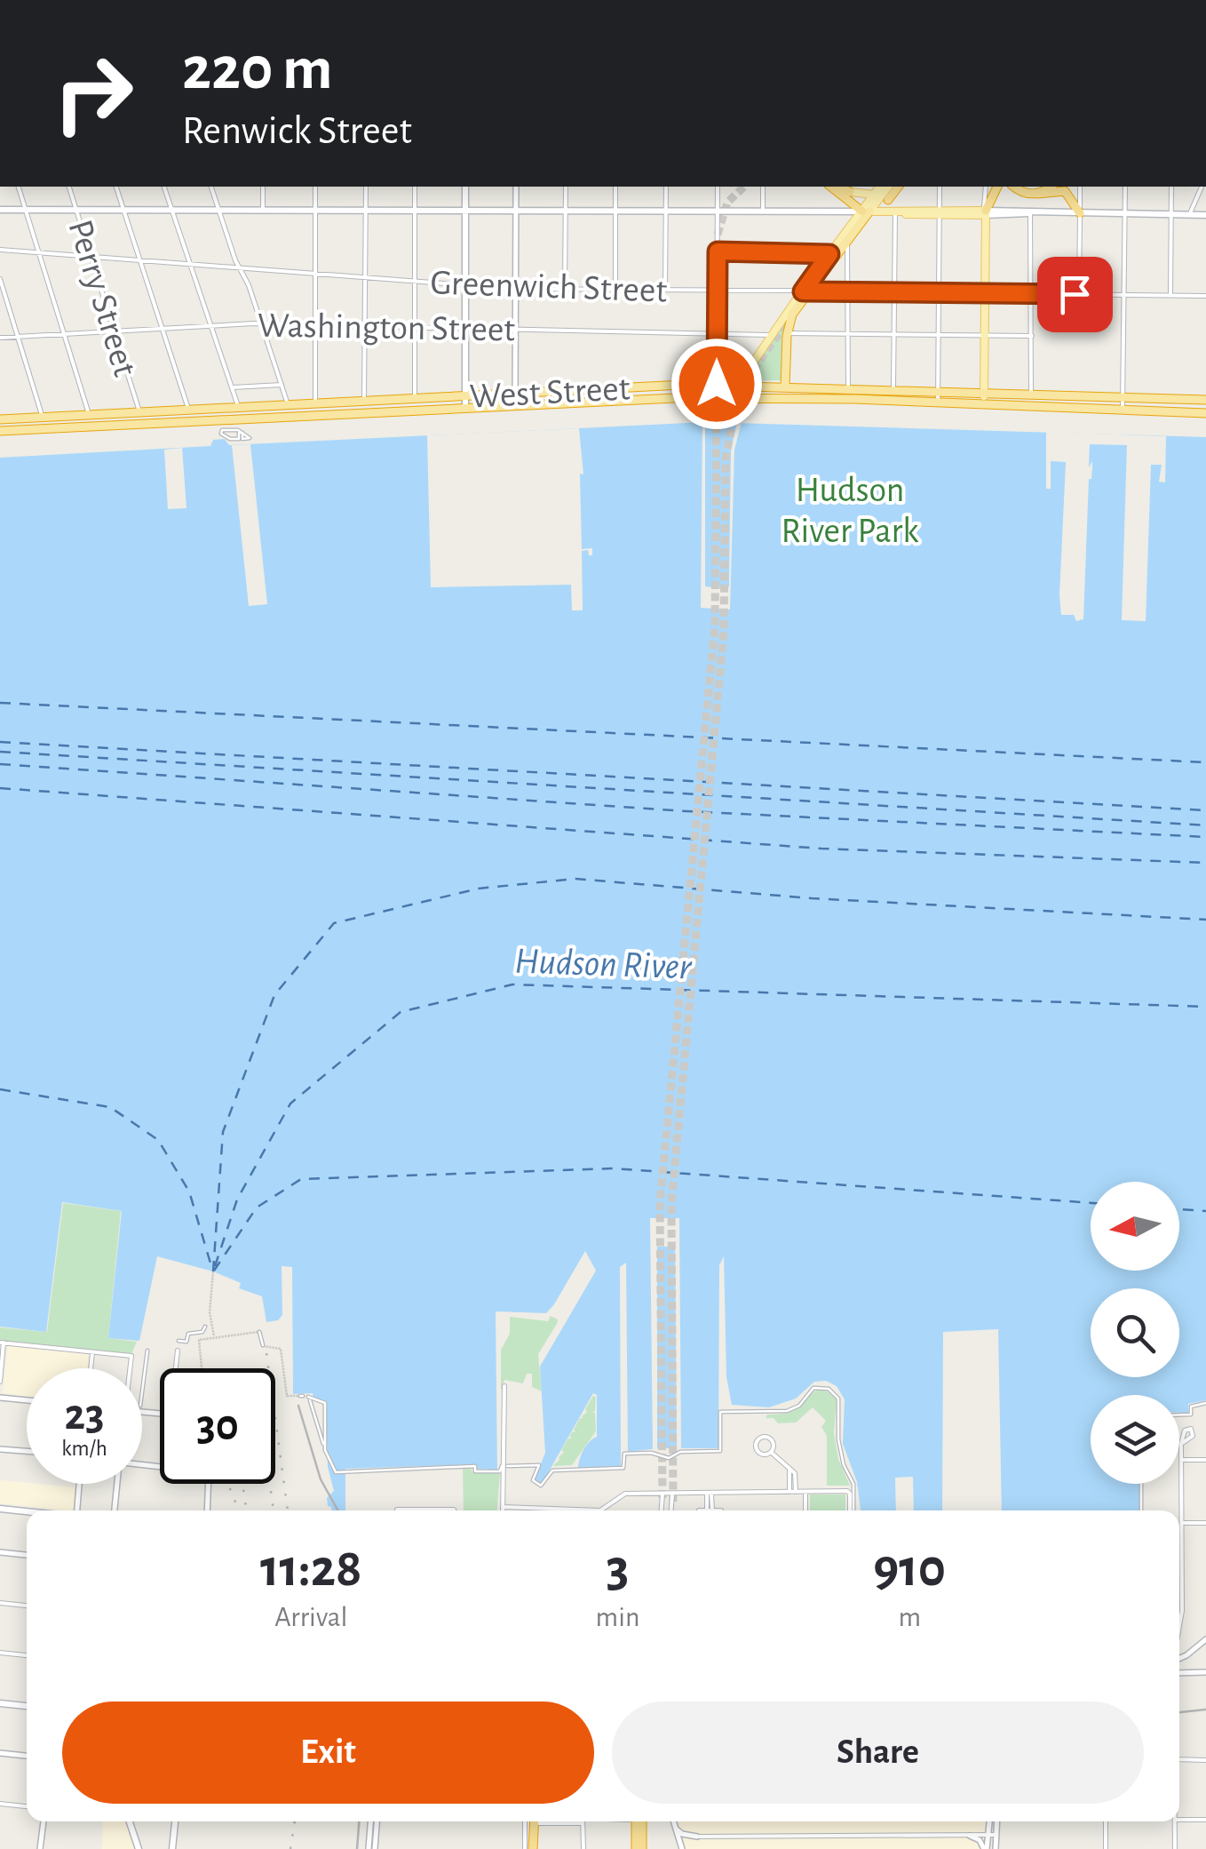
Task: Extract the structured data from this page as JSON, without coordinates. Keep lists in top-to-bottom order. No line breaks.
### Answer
{"streets":{"highway":["West Street"],"street":["Greenwich Street","Perry Street","Washington Street"]},"crossings":[["Greenwich Street","Perry Street"],["Perry Street","Washington Street"],["Perry Street","West Street"]],"water":["Hudson River"],"parks":["Hudson River Park"],"north":"left","page":{"turn":["220 m","Renwick Street"],"speed":"23 km/h","limit":"30","eta":["11:28","Arrival","3","min","910","m"],"buttons":["Exit","Share"]}}
